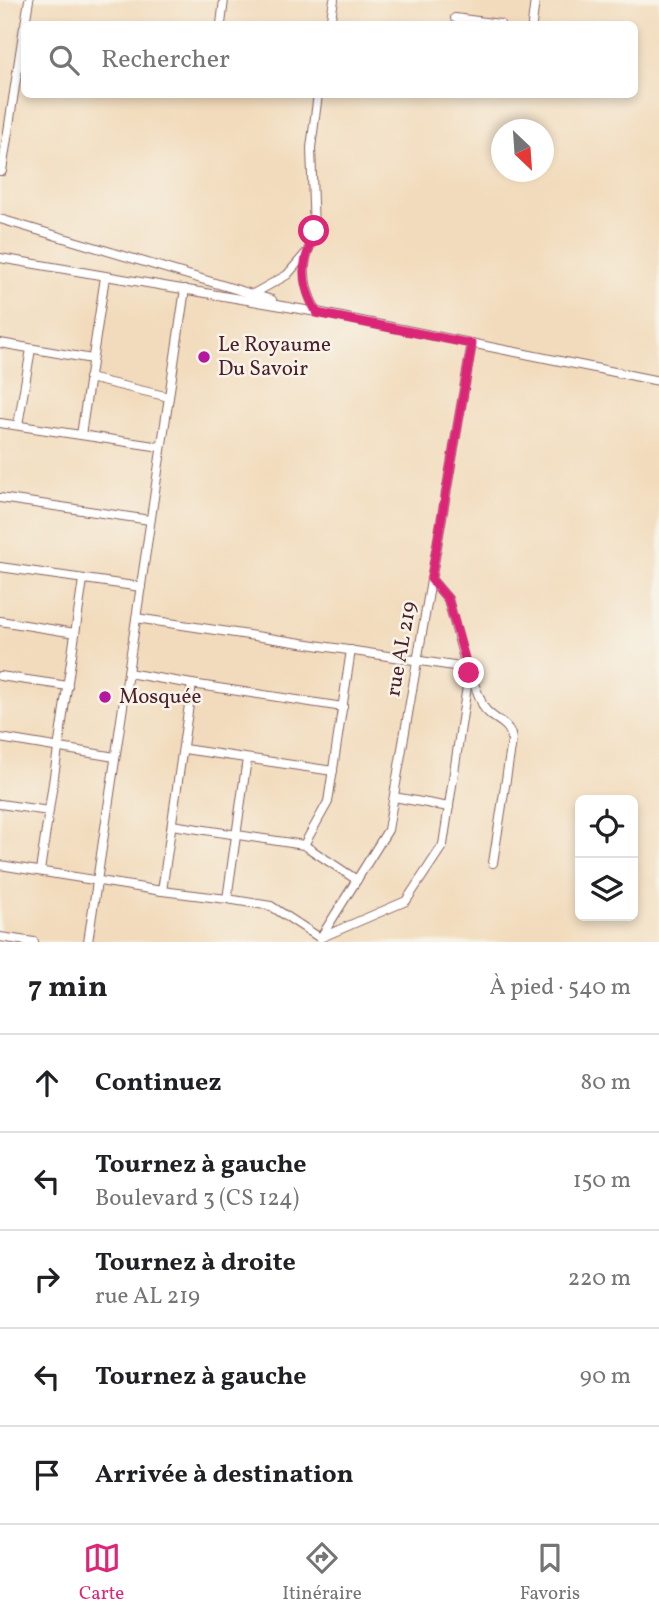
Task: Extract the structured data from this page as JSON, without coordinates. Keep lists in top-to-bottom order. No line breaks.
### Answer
{"streets":{"street":["rue AL 219"]},"places":["Le Royaume Du Savoir","Mosquée"],"north":"bottom right","page":{"search":"Rechercher","heading":["7 min","À pied · 540 m"],"list":[["Continuez","80 m"],["Tournez à gauche","Boulevard 3 (CS 124)","150 m"],["Tournez à droite","rue AL 219","220 m"],["Tournez à gauche","90 m"],"Arrivée à destination"],"nav":["Carte","Itinéraire","Favoris"]}}
